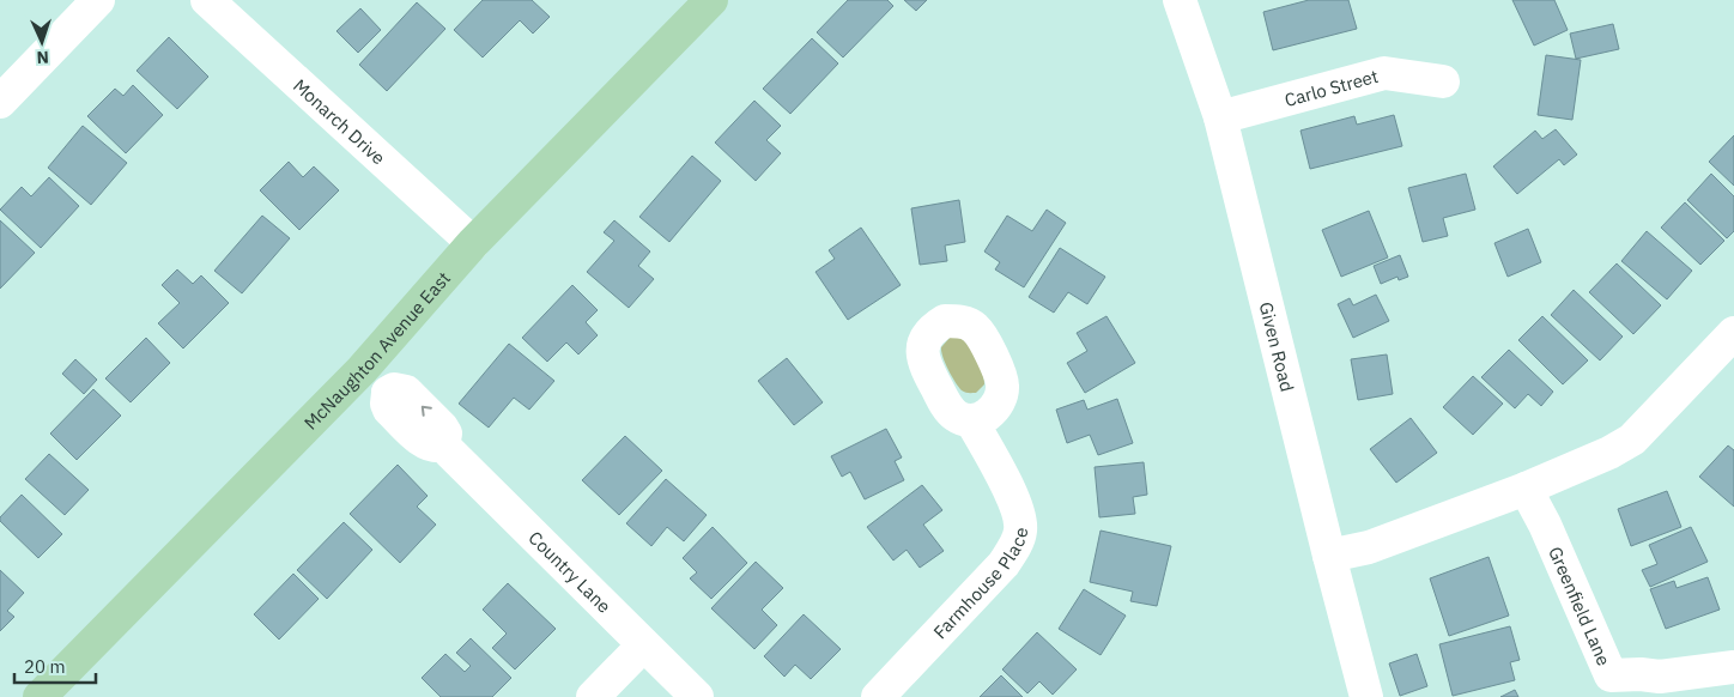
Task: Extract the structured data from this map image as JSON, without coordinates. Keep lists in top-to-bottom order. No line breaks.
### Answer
{"streets":{"main road":["McNaughton Avenue East"],"street":["Carlo Street","Monarch Drive","Given Road","Country Lane","Farmhouse Place","Greenfield Lane"]},"crossings":[["Carlo Street","Given Road"],["Monarch Drive","McNaughton Avenue East"],["McNaughton Avenue East","Country Lane"]],"scale_bar":"20 m","north":"bottom"}
